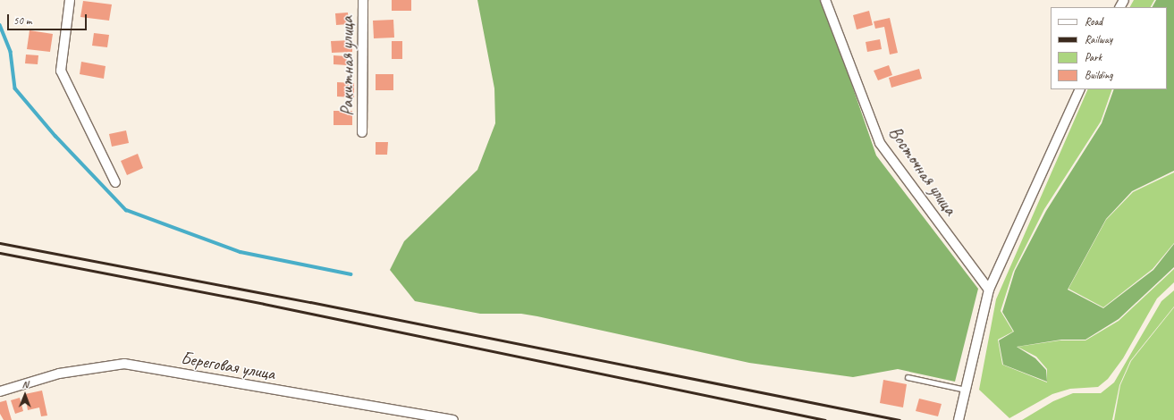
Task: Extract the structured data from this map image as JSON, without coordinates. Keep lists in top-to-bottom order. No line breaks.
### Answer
{"streets":{"street":["Ракитная улица","Восточная улица","Береговая улица"]},"legend":["Road","Railway","Park","Building"],"scale_bar":"50 m","north":"top"}
